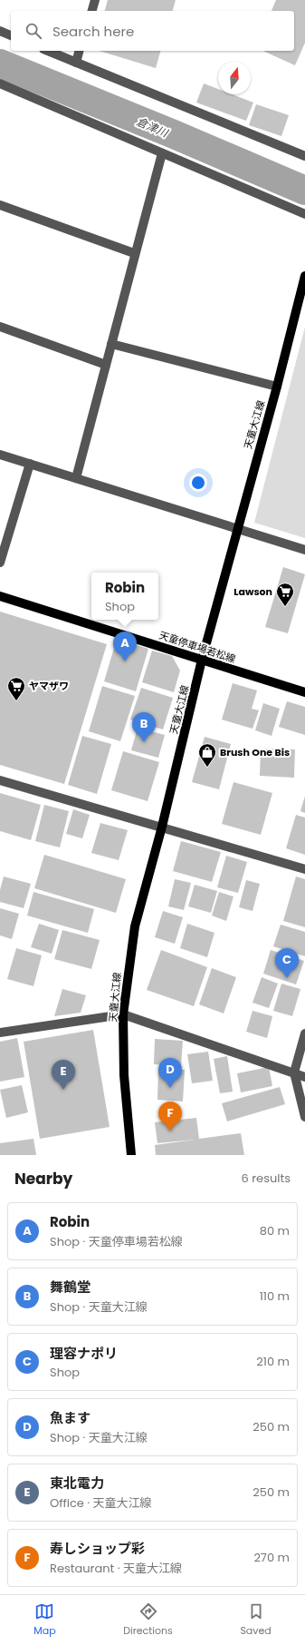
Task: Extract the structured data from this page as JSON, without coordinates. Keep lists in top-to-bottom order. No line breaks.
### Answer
{"streets":{"main road":["天童大江線","天童停車場若松線"]},"crossings":[["天童大江線","天童停車場若松線"]],"water":["倉津川"],"places":{"supermarket":["Lawson","ヤマザワ"],"shop":["Brush One Bis"]},"north":"top","page":{"search":"Search here","popup":["Robin","Shop"],"pins":["A","B","C","D","E","F"],"heading":["Nearby","6 results"],"list":[{"mark":"A","name":"Robin","note":"Shop · 天童停車場若松線","value":"80 m"},{"mark":"B","name":"舞鶴堂","note":"Shop · 天童大江線","value":"110 m"},{"mark":"C","name":"理容ナポリ","note":"Shop","value":"210 m"},{"mark":"D","name":"魚ます","note":"Shop · 天童大江線","value":"250 m"},{"mark":"E","name":"東北電力","note":"Office · 天童大江線","value":"250 m"},{"mark":"F","name":"寿しショップ彩","note":"Restaurant · 天童大江線","value":"270 m"}],"nav":["Map","Directions","Saved"]}}
